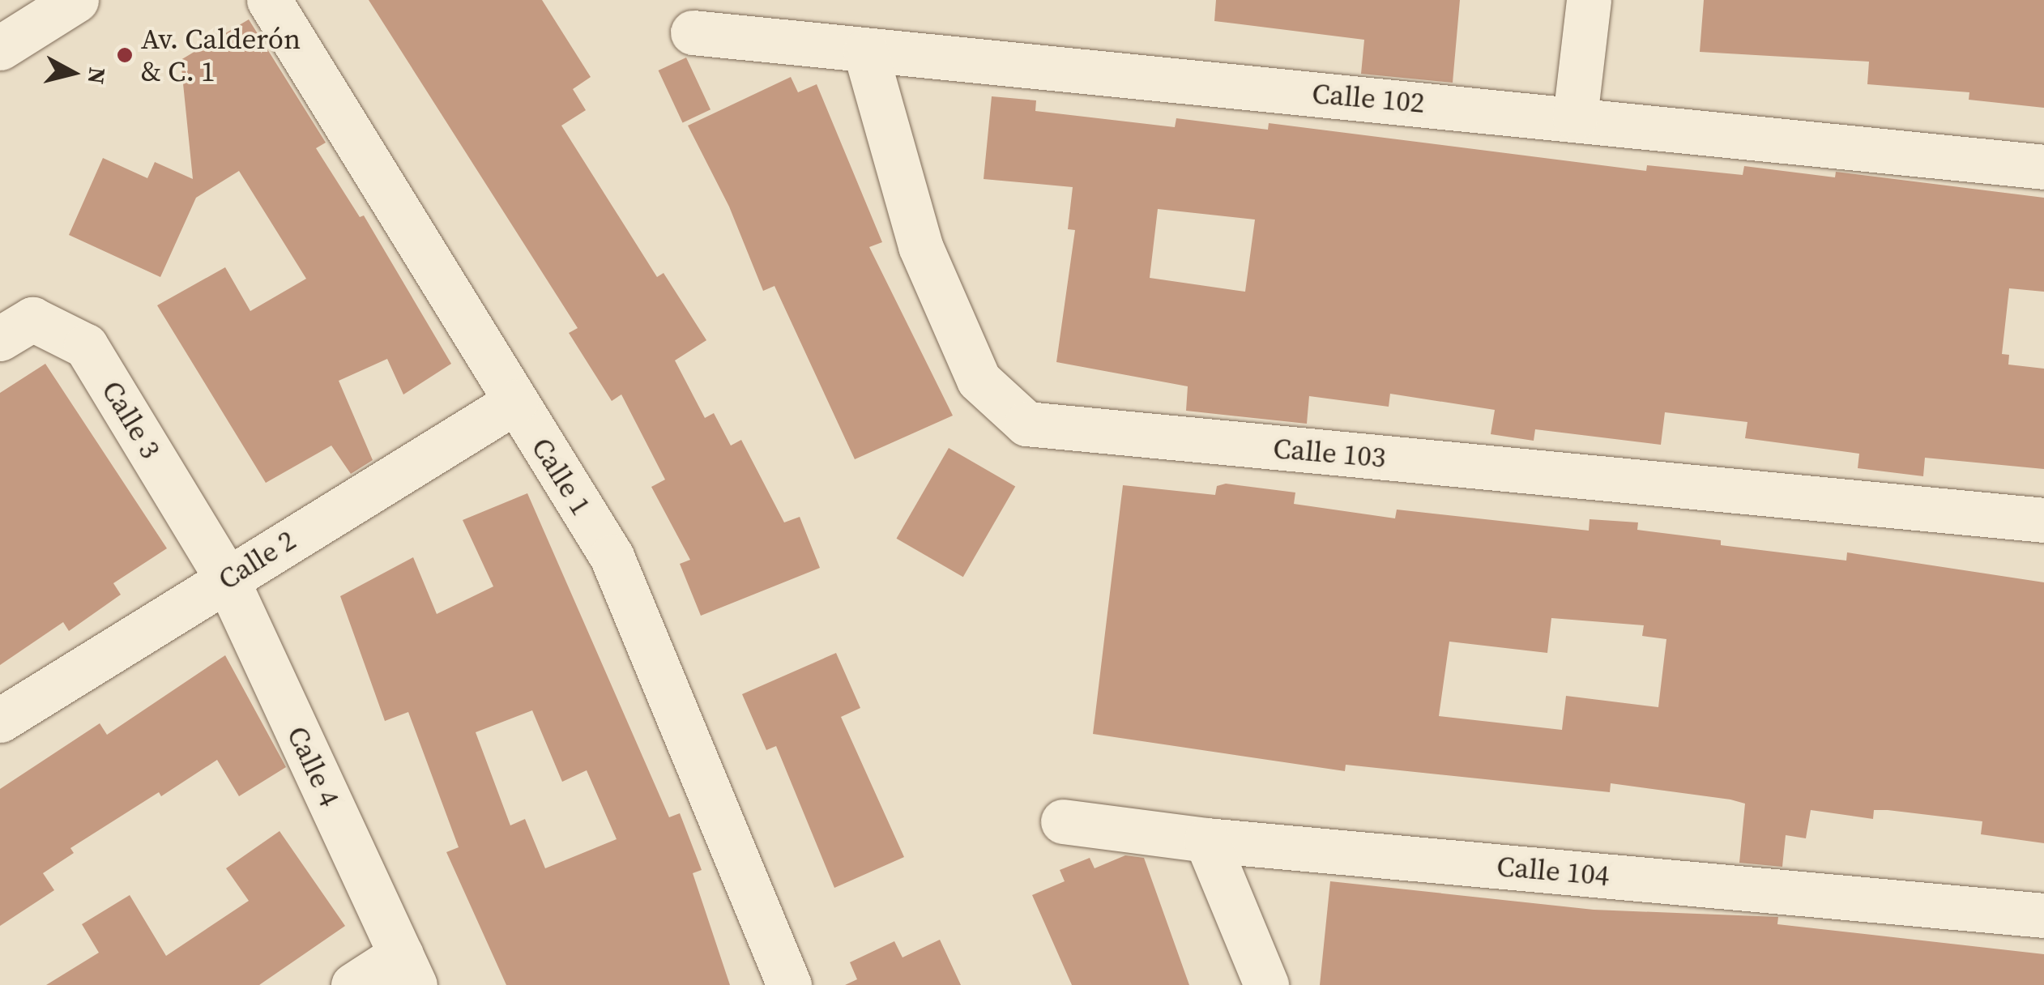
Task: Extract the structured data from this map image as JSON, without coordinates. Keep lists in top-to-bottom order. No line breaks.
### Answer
{"streets":{"street":["Calle 102","Calle 3","Calle 103","Calle 1","Calle 2","Calle 4","Calle 104"]},"crossings":[["Calle 102","Calle 103"],["Calle 3","Calle 2"],["Calle 3","Calle 4"],["Calle 1","Calle 2"],["Calle 2","Calle 4"]],"places":["Av. Calderón & C. 1"],"north":"right"}
